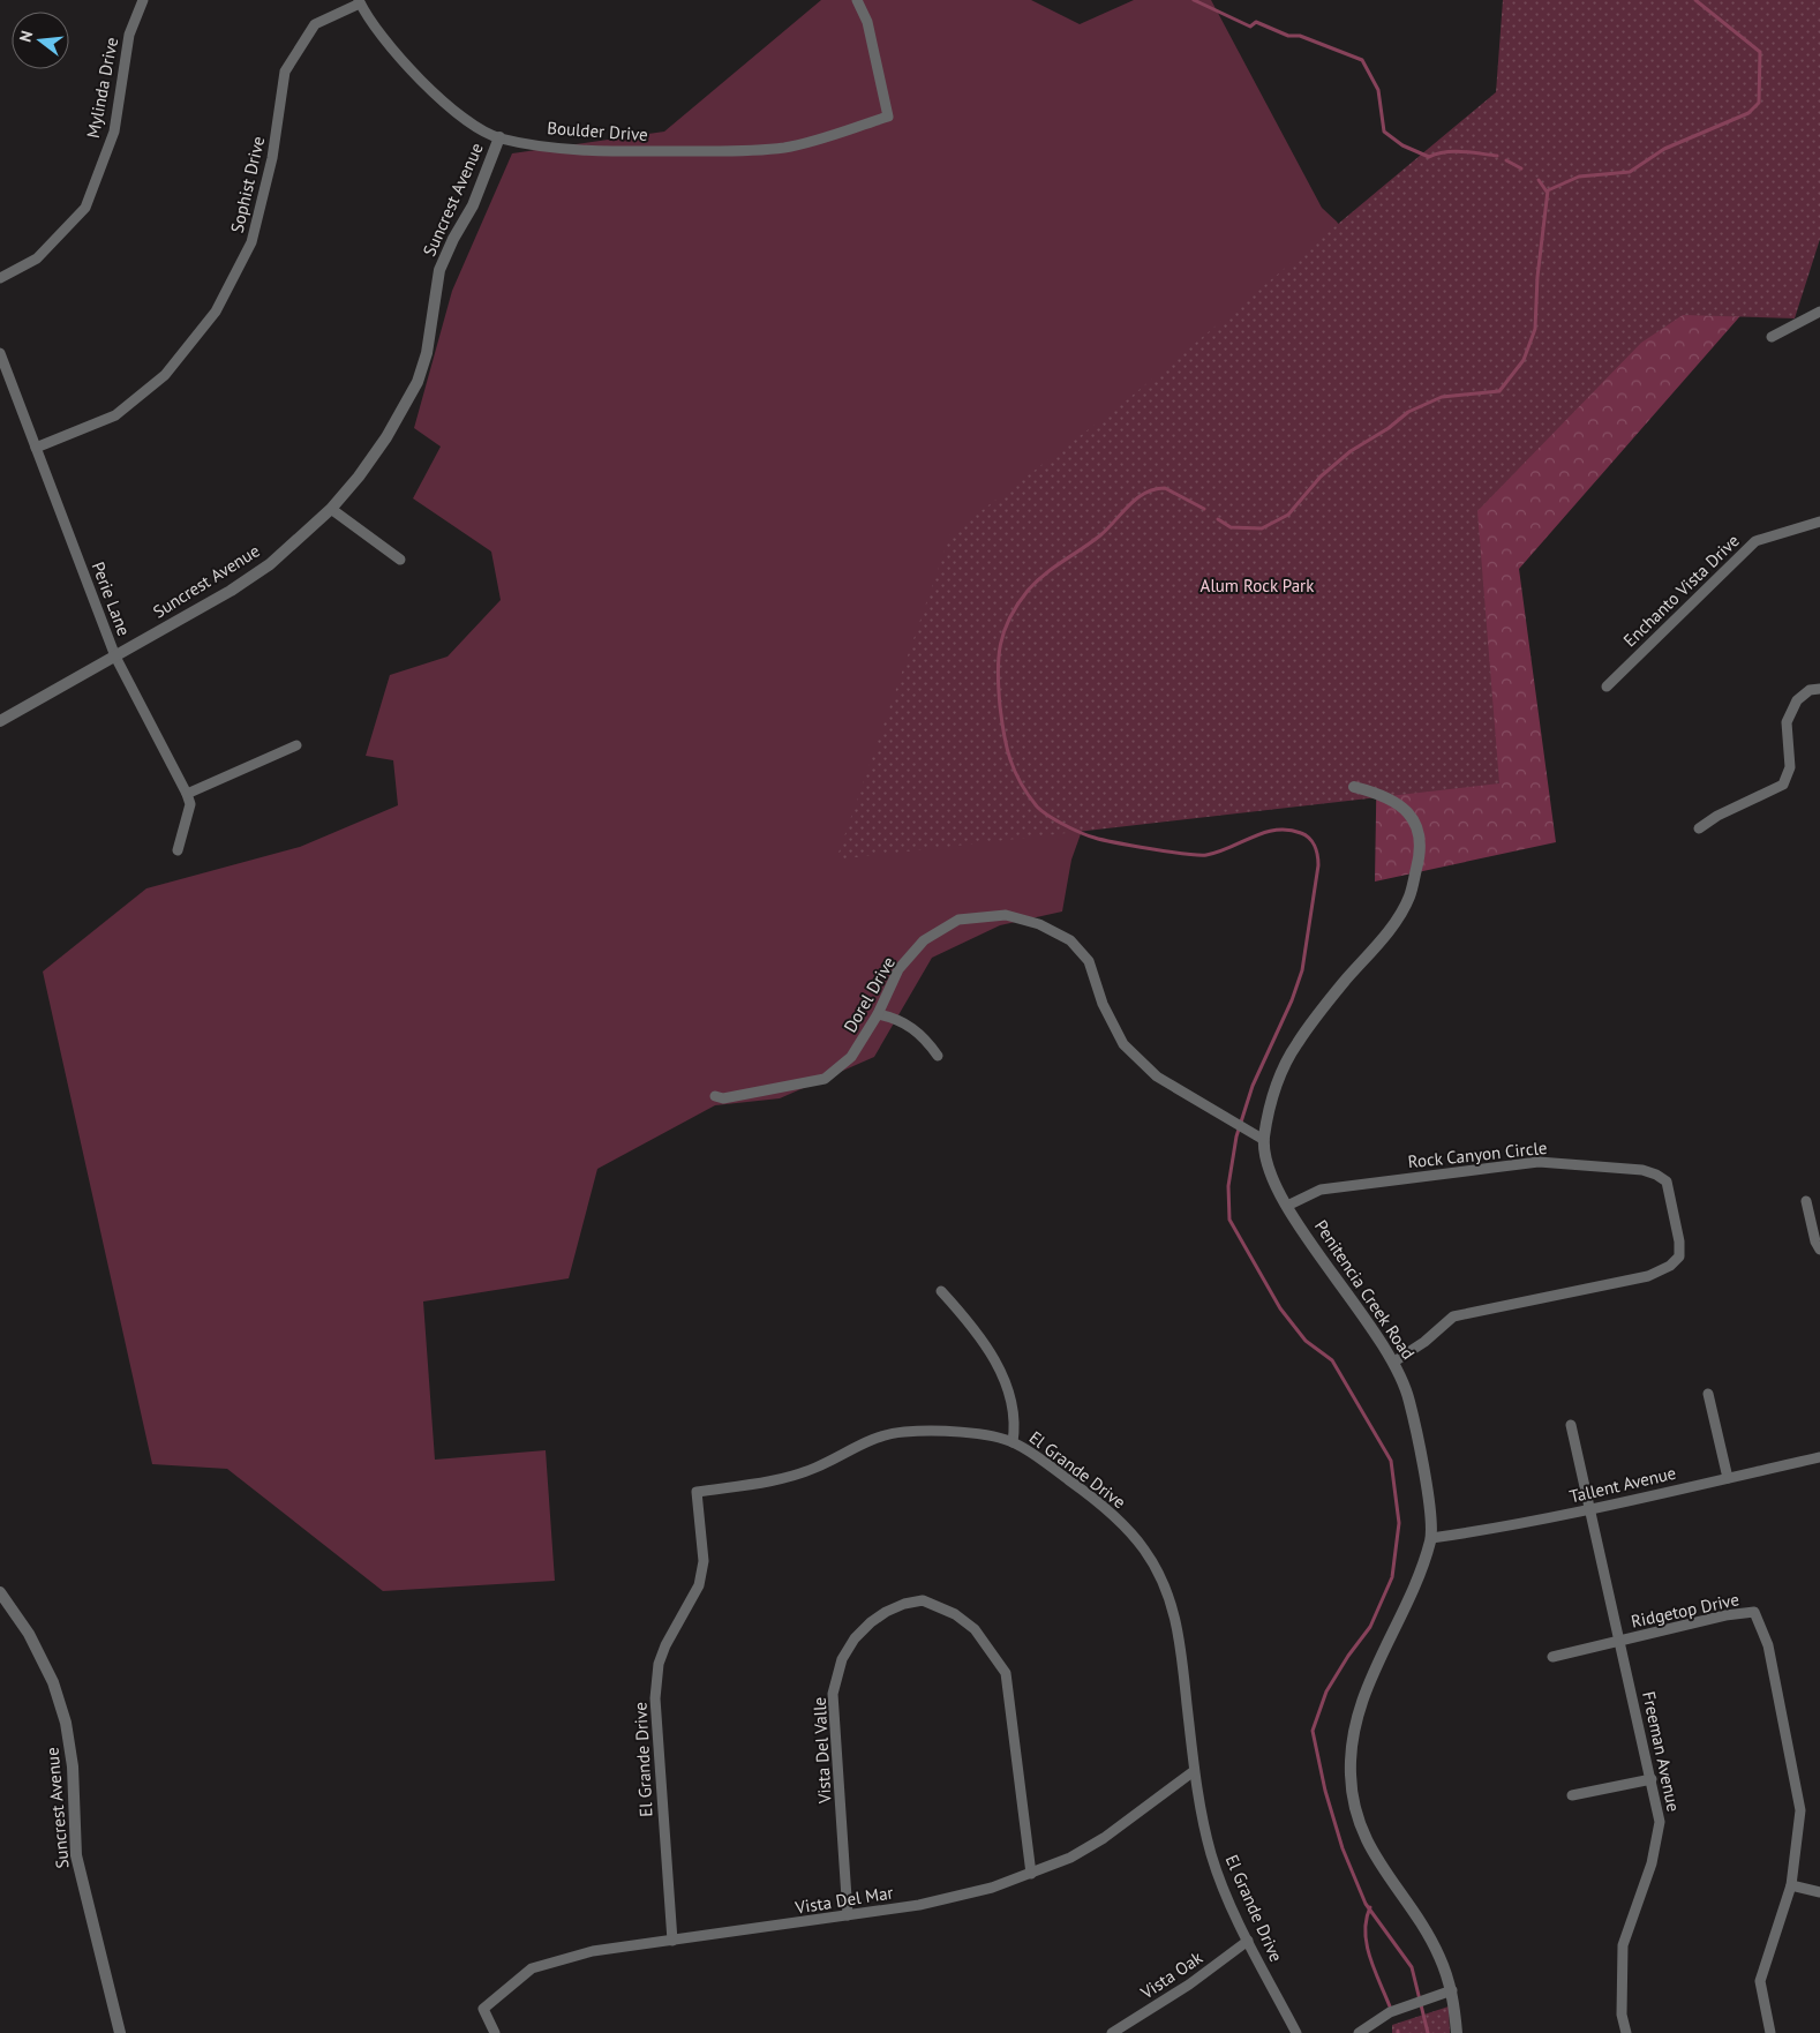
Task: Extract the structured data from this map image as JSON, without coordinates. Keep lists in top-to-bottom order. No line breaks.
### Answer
{"streets":{"street":["Mylinda Drive","Boulder Drive","Sophist Drive","Suncrest Avenue","Enchanto Vista Drive","Perie Lane","Dorel Drive","Rock Canyon Circle","Penitencia Creek Road","El Grande Drive","Tallent Avenue","Ridgetop Drive","Vista Del Valle","Freeman Avenue","Vista Del Mar","Vista Oak"]},"crossings":[["Boulder Drive","Sophist Drive"],["Boulder Drive","Suncrest Avenue"],["Sophist Drive","Perie Lane"],["Suncrest Avenue","Perie Lane"],["Dorel Drive","Penitencia Creek Road"],["Rock Canyon Circle","Penitencia Creek Road"],["Penitencia Creek Road","Tallent Avenue"],["El Grande Drive","Vista Del Mar"],["El Grande Drive","Vista Oak"],["Tallent Avenue","Freeman Avenue"],["Ridgetop Drive","Freeman Avenue"],["Vista Del Valle","Vista Del Mar"]],"parks":["Alum Rock Park"],"north":"left"}
